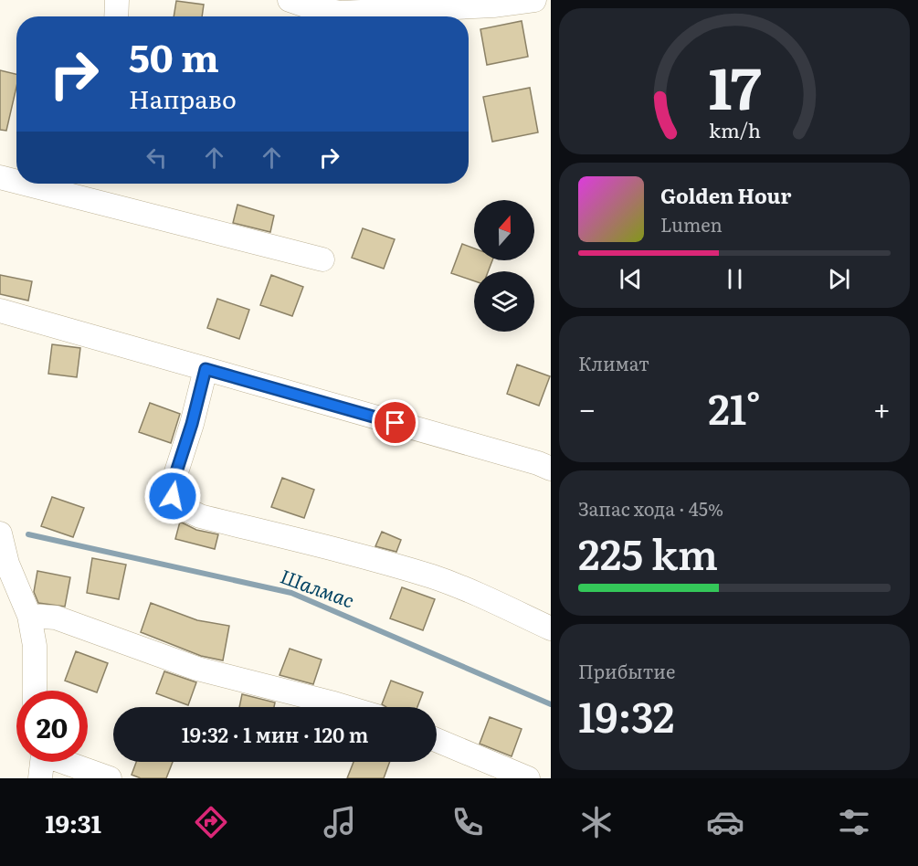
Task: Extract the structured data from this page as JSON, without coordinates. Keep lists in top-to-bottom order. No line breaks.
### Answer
{"water":["Шалмас"],"north":"top","page":{"turn":["50 m","Направо"],"song":["Golden Hour","Lumen"],"tile":["Климат",["Запас хода · 45%","225 km"],["Прибытие","19:32"]],"heat":["−","21°","+"],"limit":"20","trip":"19:32 · 1 мин · 120 m","tabs":"19:31","gauge":["17","km/h"]}}
